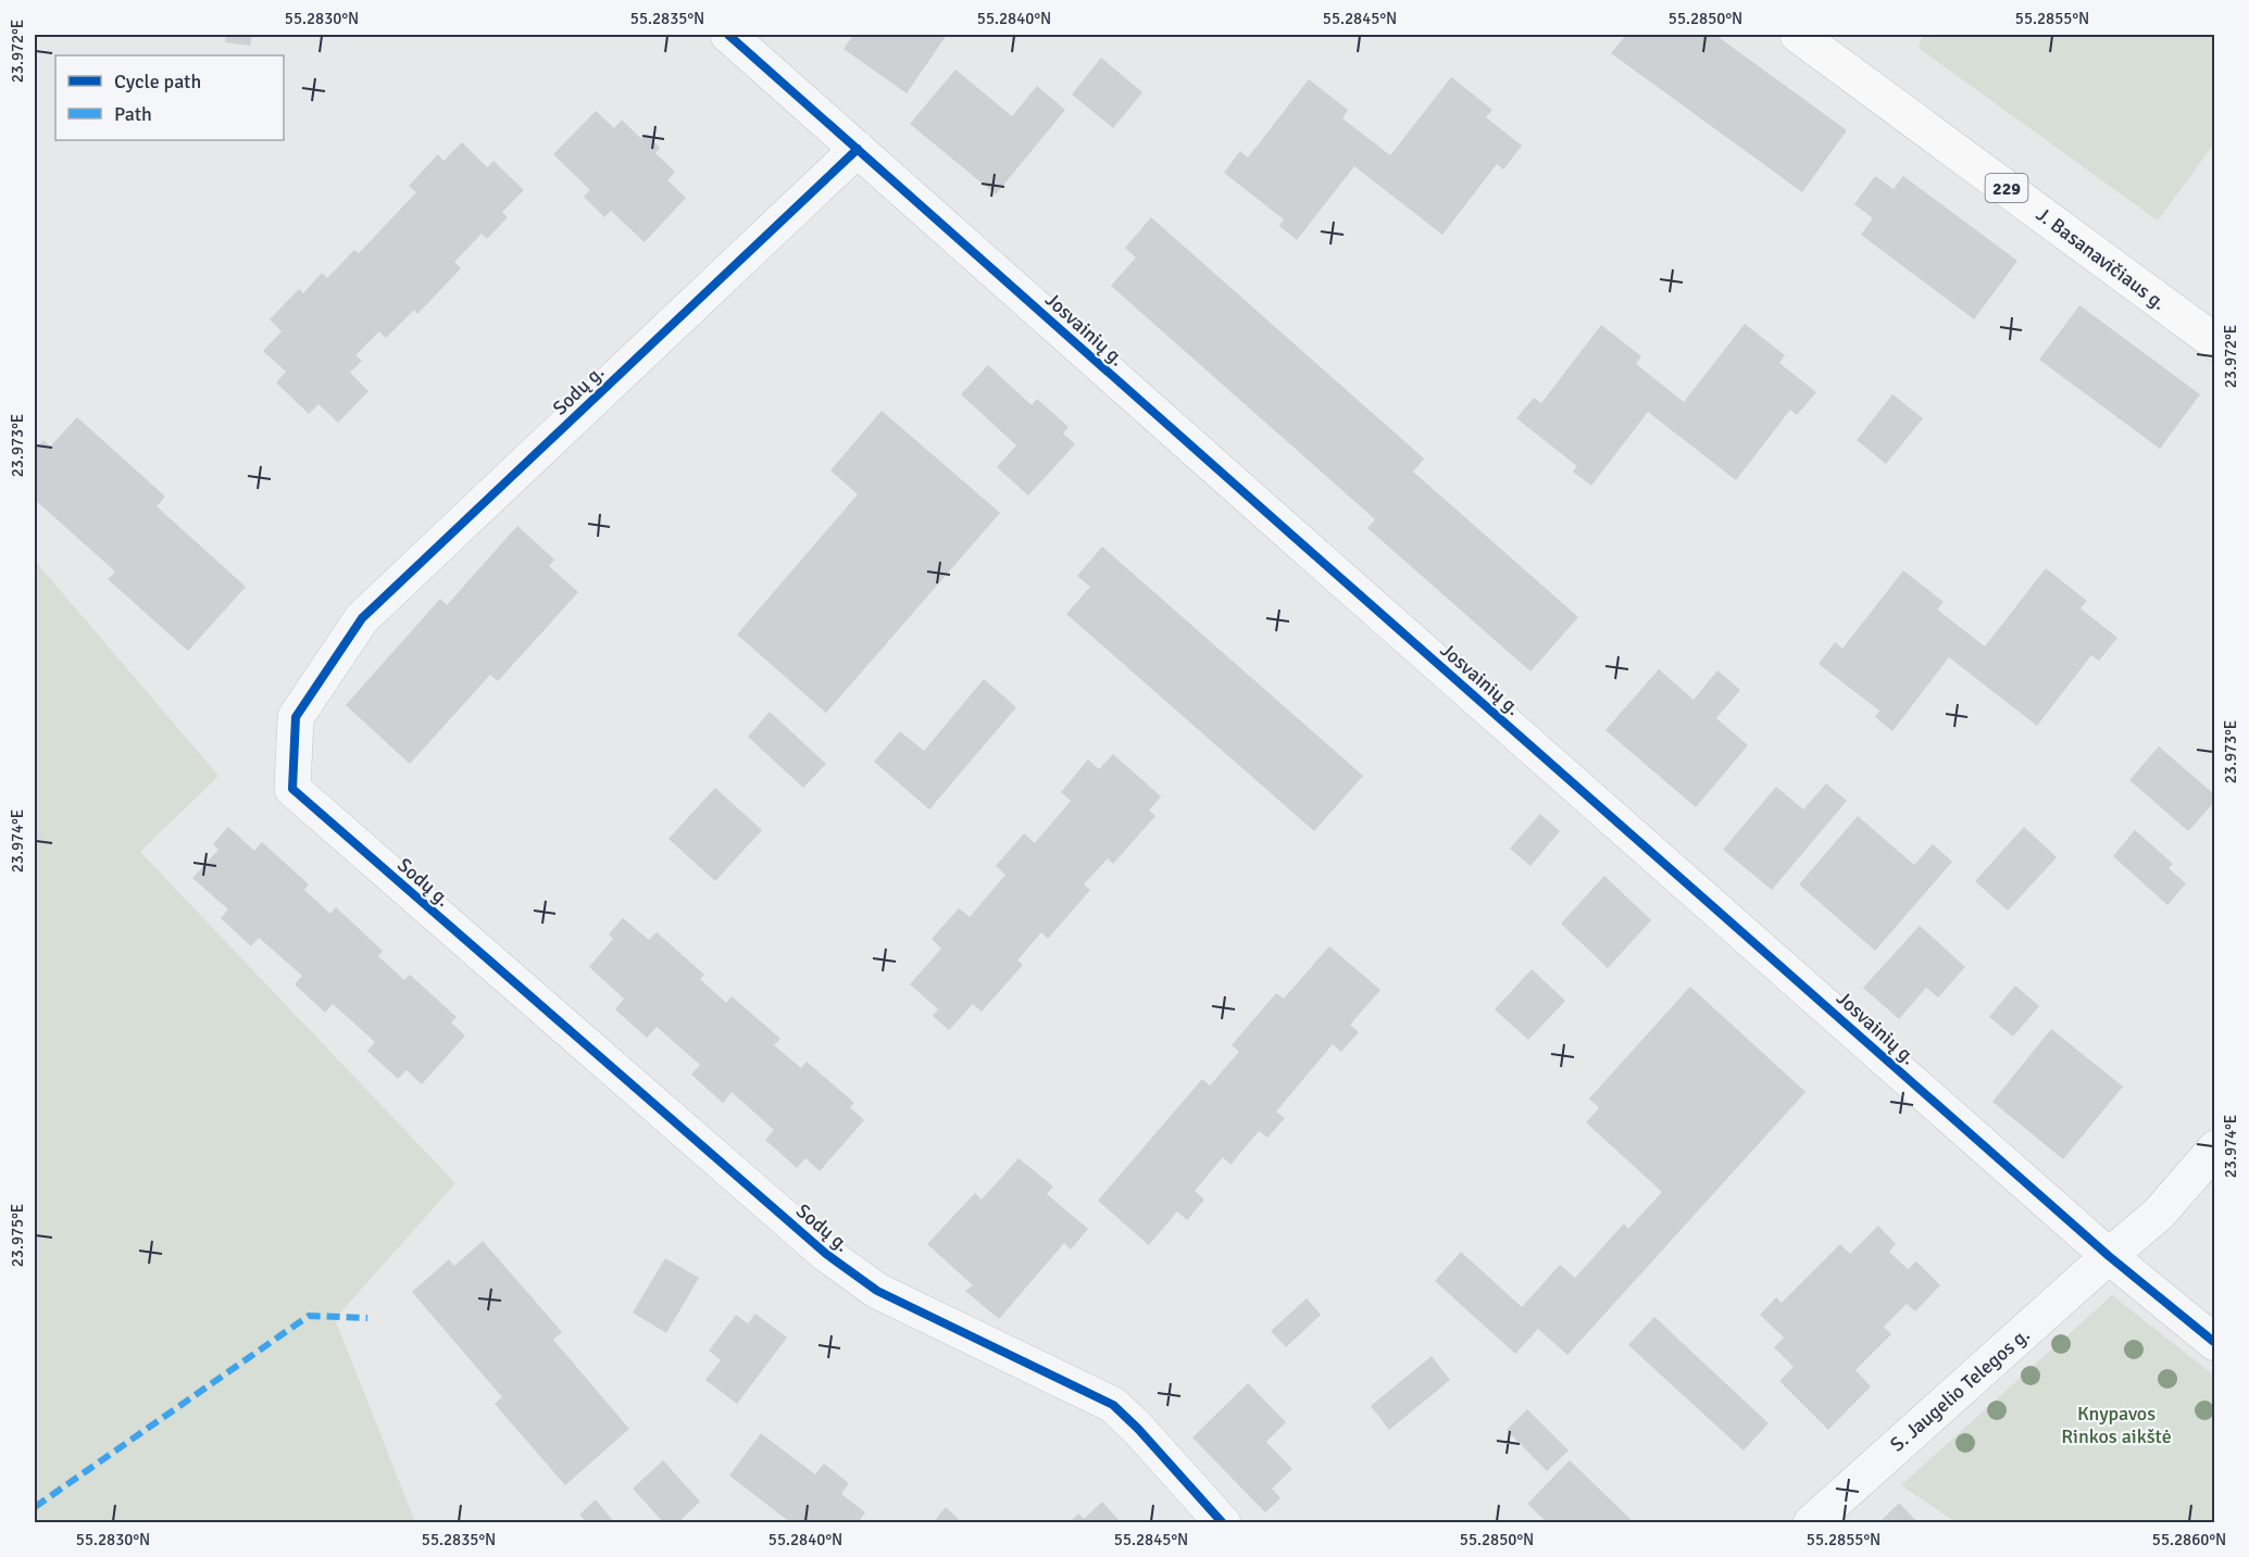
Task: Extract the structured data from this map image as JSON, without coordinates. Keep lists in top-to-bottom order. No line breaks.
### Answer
{"streets":{"main road":["229","J. Basanavičiaus g."],"street":["Josvainių g.","Sodų g.","S. Jaugelio Telegos g."]},"crossings":[["Josvainių g.","Sodų g."],["Josvainių g.","S. Jaugelio Telegos g."]],"parks":["Knypavos Rinkos aikštė"],"legend":["Cycle path","Path"],"coordinates":["55.2830°N","55.2835°N","55.2840°N","55.2845°N","55.2850°N","55.2855°N","23.972°E","23.973°E","23.974°E","23.975°E","55.2860°N"]}
